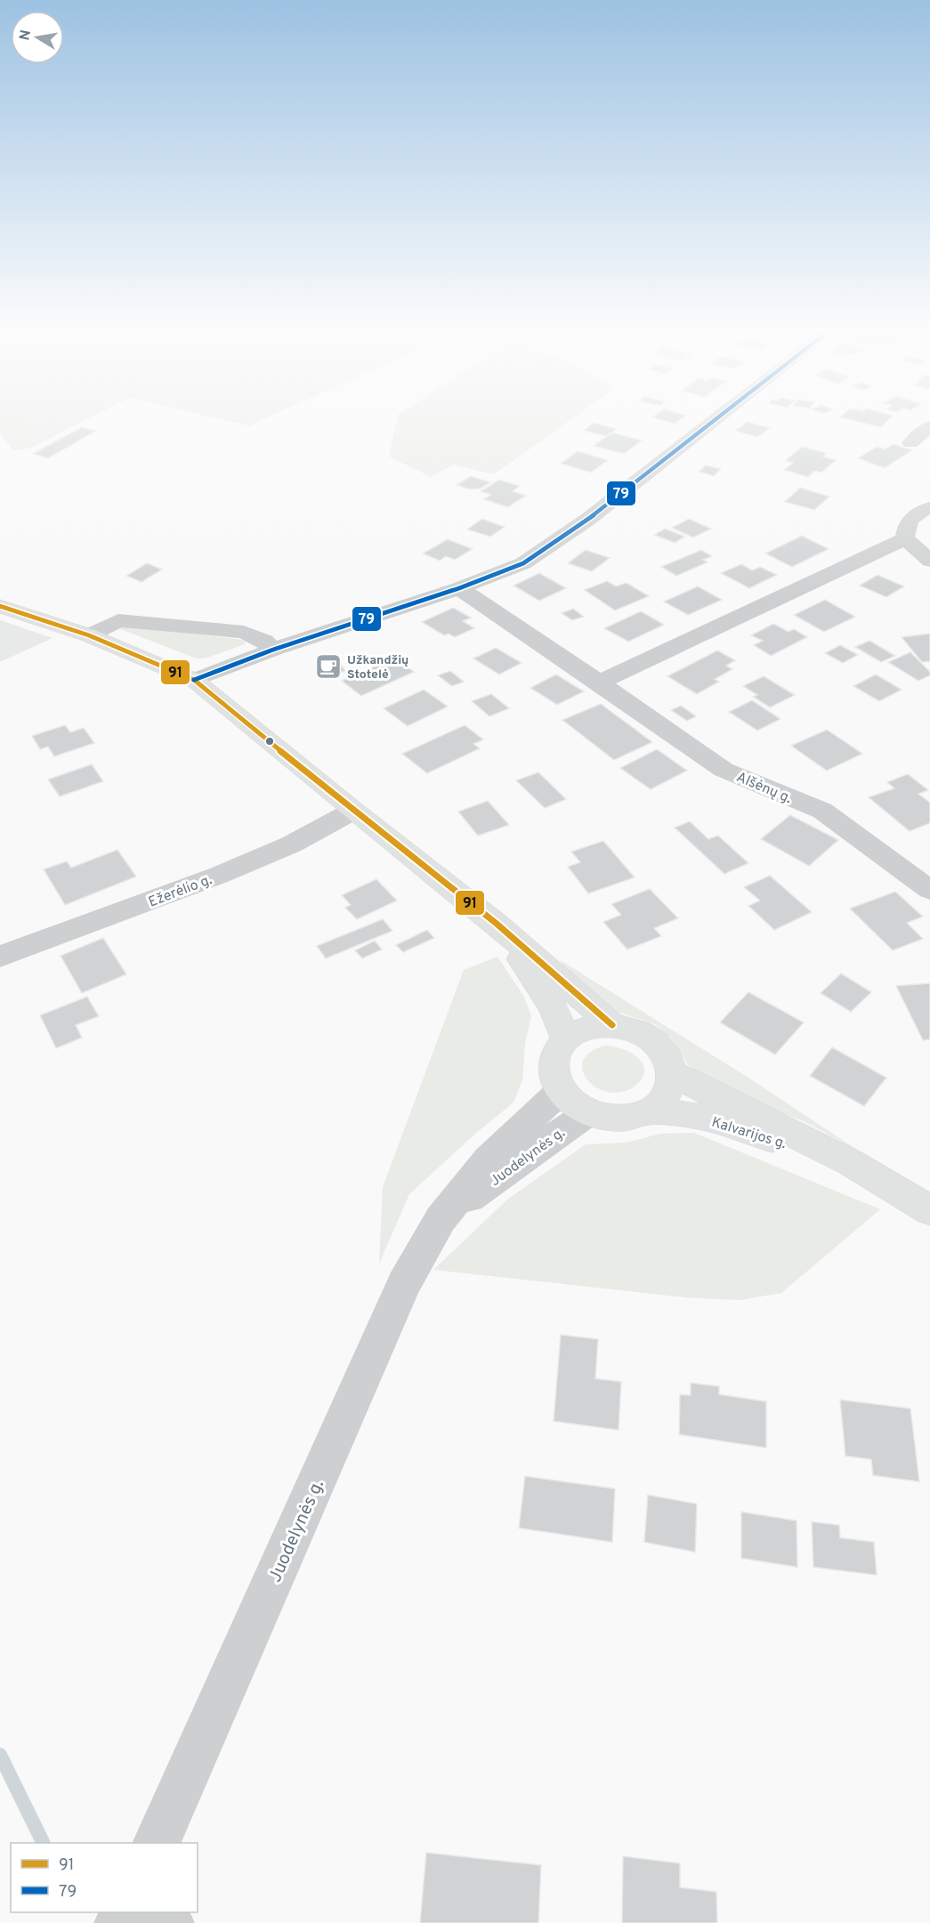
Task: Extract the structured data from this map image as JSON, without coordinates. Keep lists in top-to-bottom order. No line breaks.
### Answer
{"streets":{"main road":["Kalvarijos g."],"street":["Alšėnų g.","Ežerėlio g.","Juodelynės g."]},"crossings":[["Kalvarijos g.","Juodelynės g."]],"places":{"cafe":["Užkandžių Stotelė"]},"lines":["transit line 79","transit line 91"],"legend":["91","79"],"north":"left"}
